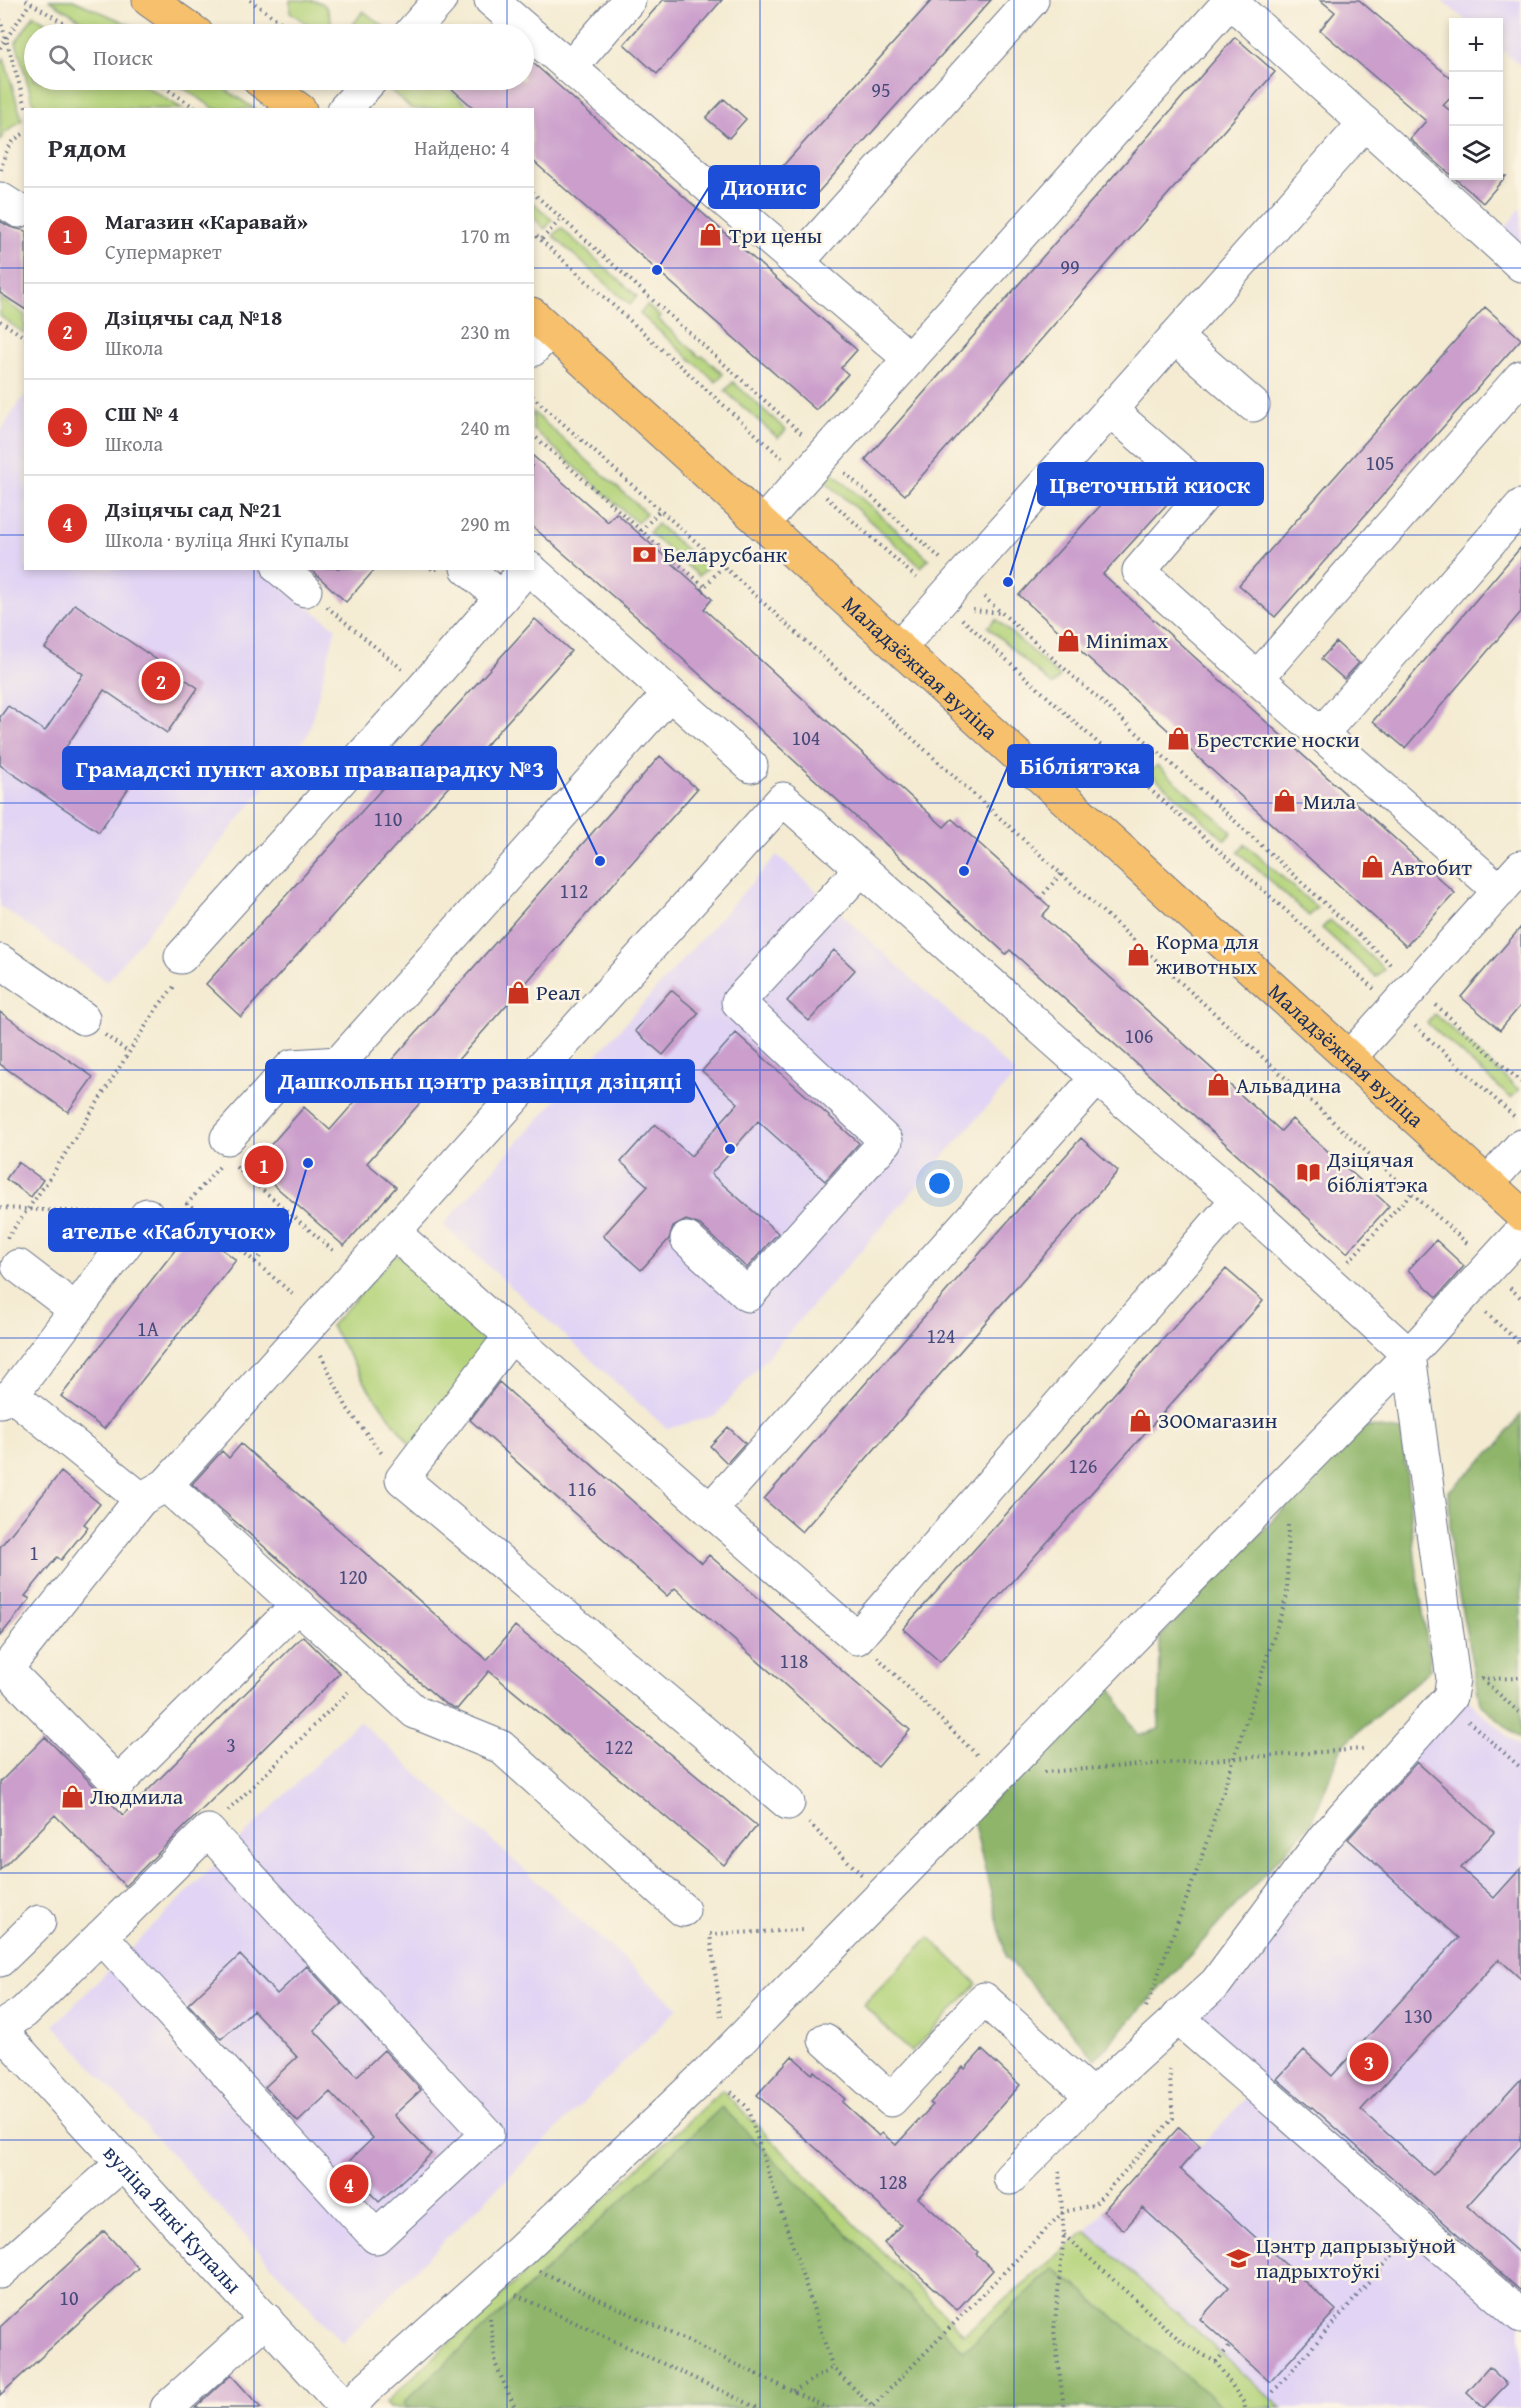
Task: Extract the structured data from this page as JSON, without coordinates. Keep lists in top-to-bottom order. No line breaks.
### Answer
{"streets":{"main road":["Маладзёжная вуліца"],"street":["вуліца Янкі Купалы"]},"places":{"shop":["Три цены","Minimax","Брестские носки","Мила","Автобит","Корма для животных","Реал","Альвадина","ЗООмагазин","Людмила"],"other":["Дионис","Цветочный киоск","Грамадскі пункт аховы правапарадку №3","Бібліятэка","Дашкольны цэнтр развіцця дзіцяці","ателье «Каблучок»"],"bank":["Беларусбанк"],"library":["Дзіцячая бібліятэка"],"school or university":["Цэнтр дапрызыўной падрыхтоўкі"]},"house_numbers":["95","99","105","104","110","112","106","1А","124","126","116","1","120","118","3","122","130","128","10"],"page":{"map_buttons":["+","−"],"search":"Поиск","heading":["Рядом","Найдено: 4"],"list":[{"mark":"1","name":"Магазин «Каравай»","note":"Супермаркет","value":"170 m"},{"mark":"2","name":"Дзіцячы сад №18","note":"Школа","value":"230 m"},{"mark":"3","name":"СШ № 4","note":"Школа","value":"240 m"},{"mark":"4","name":"Дзіцячы сад №21","note":"Школа · вуліца Янкі Купалы","value":"290 m"}],"pins":["2","1","3","4"]}}
